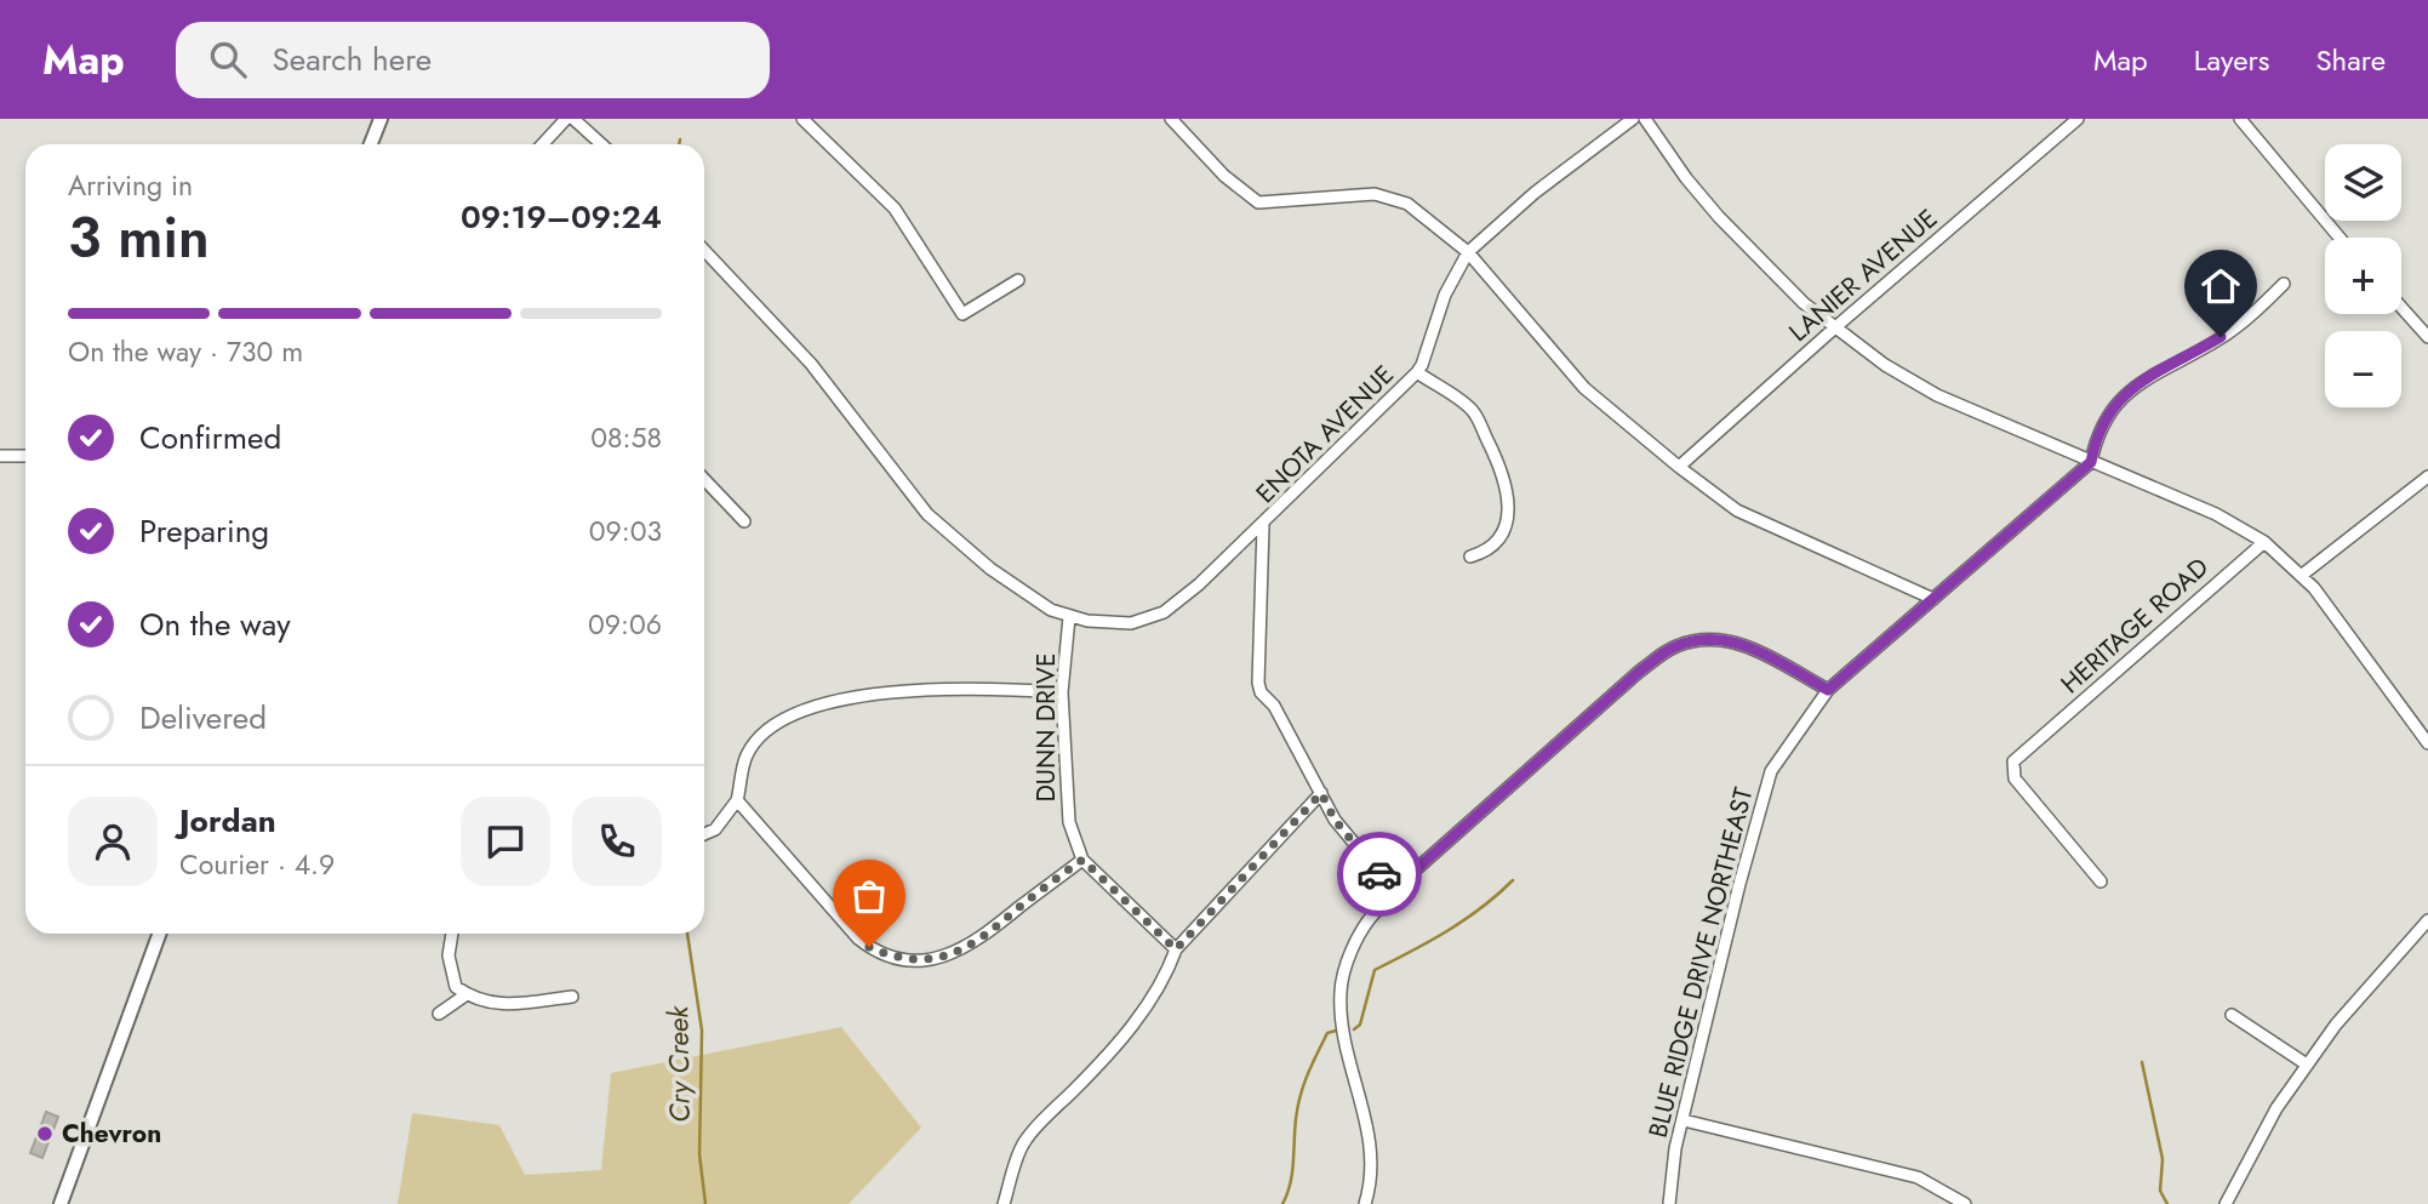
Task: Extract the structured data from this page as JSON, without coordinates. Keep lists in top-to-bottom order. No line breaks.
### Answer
{"streets":{"street":["LANIER AVENUE","ENOTA AVENUE","HERITAGE ROAD","DUNN DRIVE","BLUE RIDGE DRIVE NORTHEAST"]},"water":["Cry Creek"],"places":["Chevron"],"page":{"header":"Map","search":"Search here","nav":["Map","Layers","Share"],"map_buttons":["+","−"],"heading":["3 min","Arriving in","09:19–09:24"],"panel":["Jordan","Courier · 4.9"],"bar":"On the way · 730 m","list":[["Confirmed","08:58"],["Preparing","09:03"],["On the way","09:06"],"Delivered"]}}
